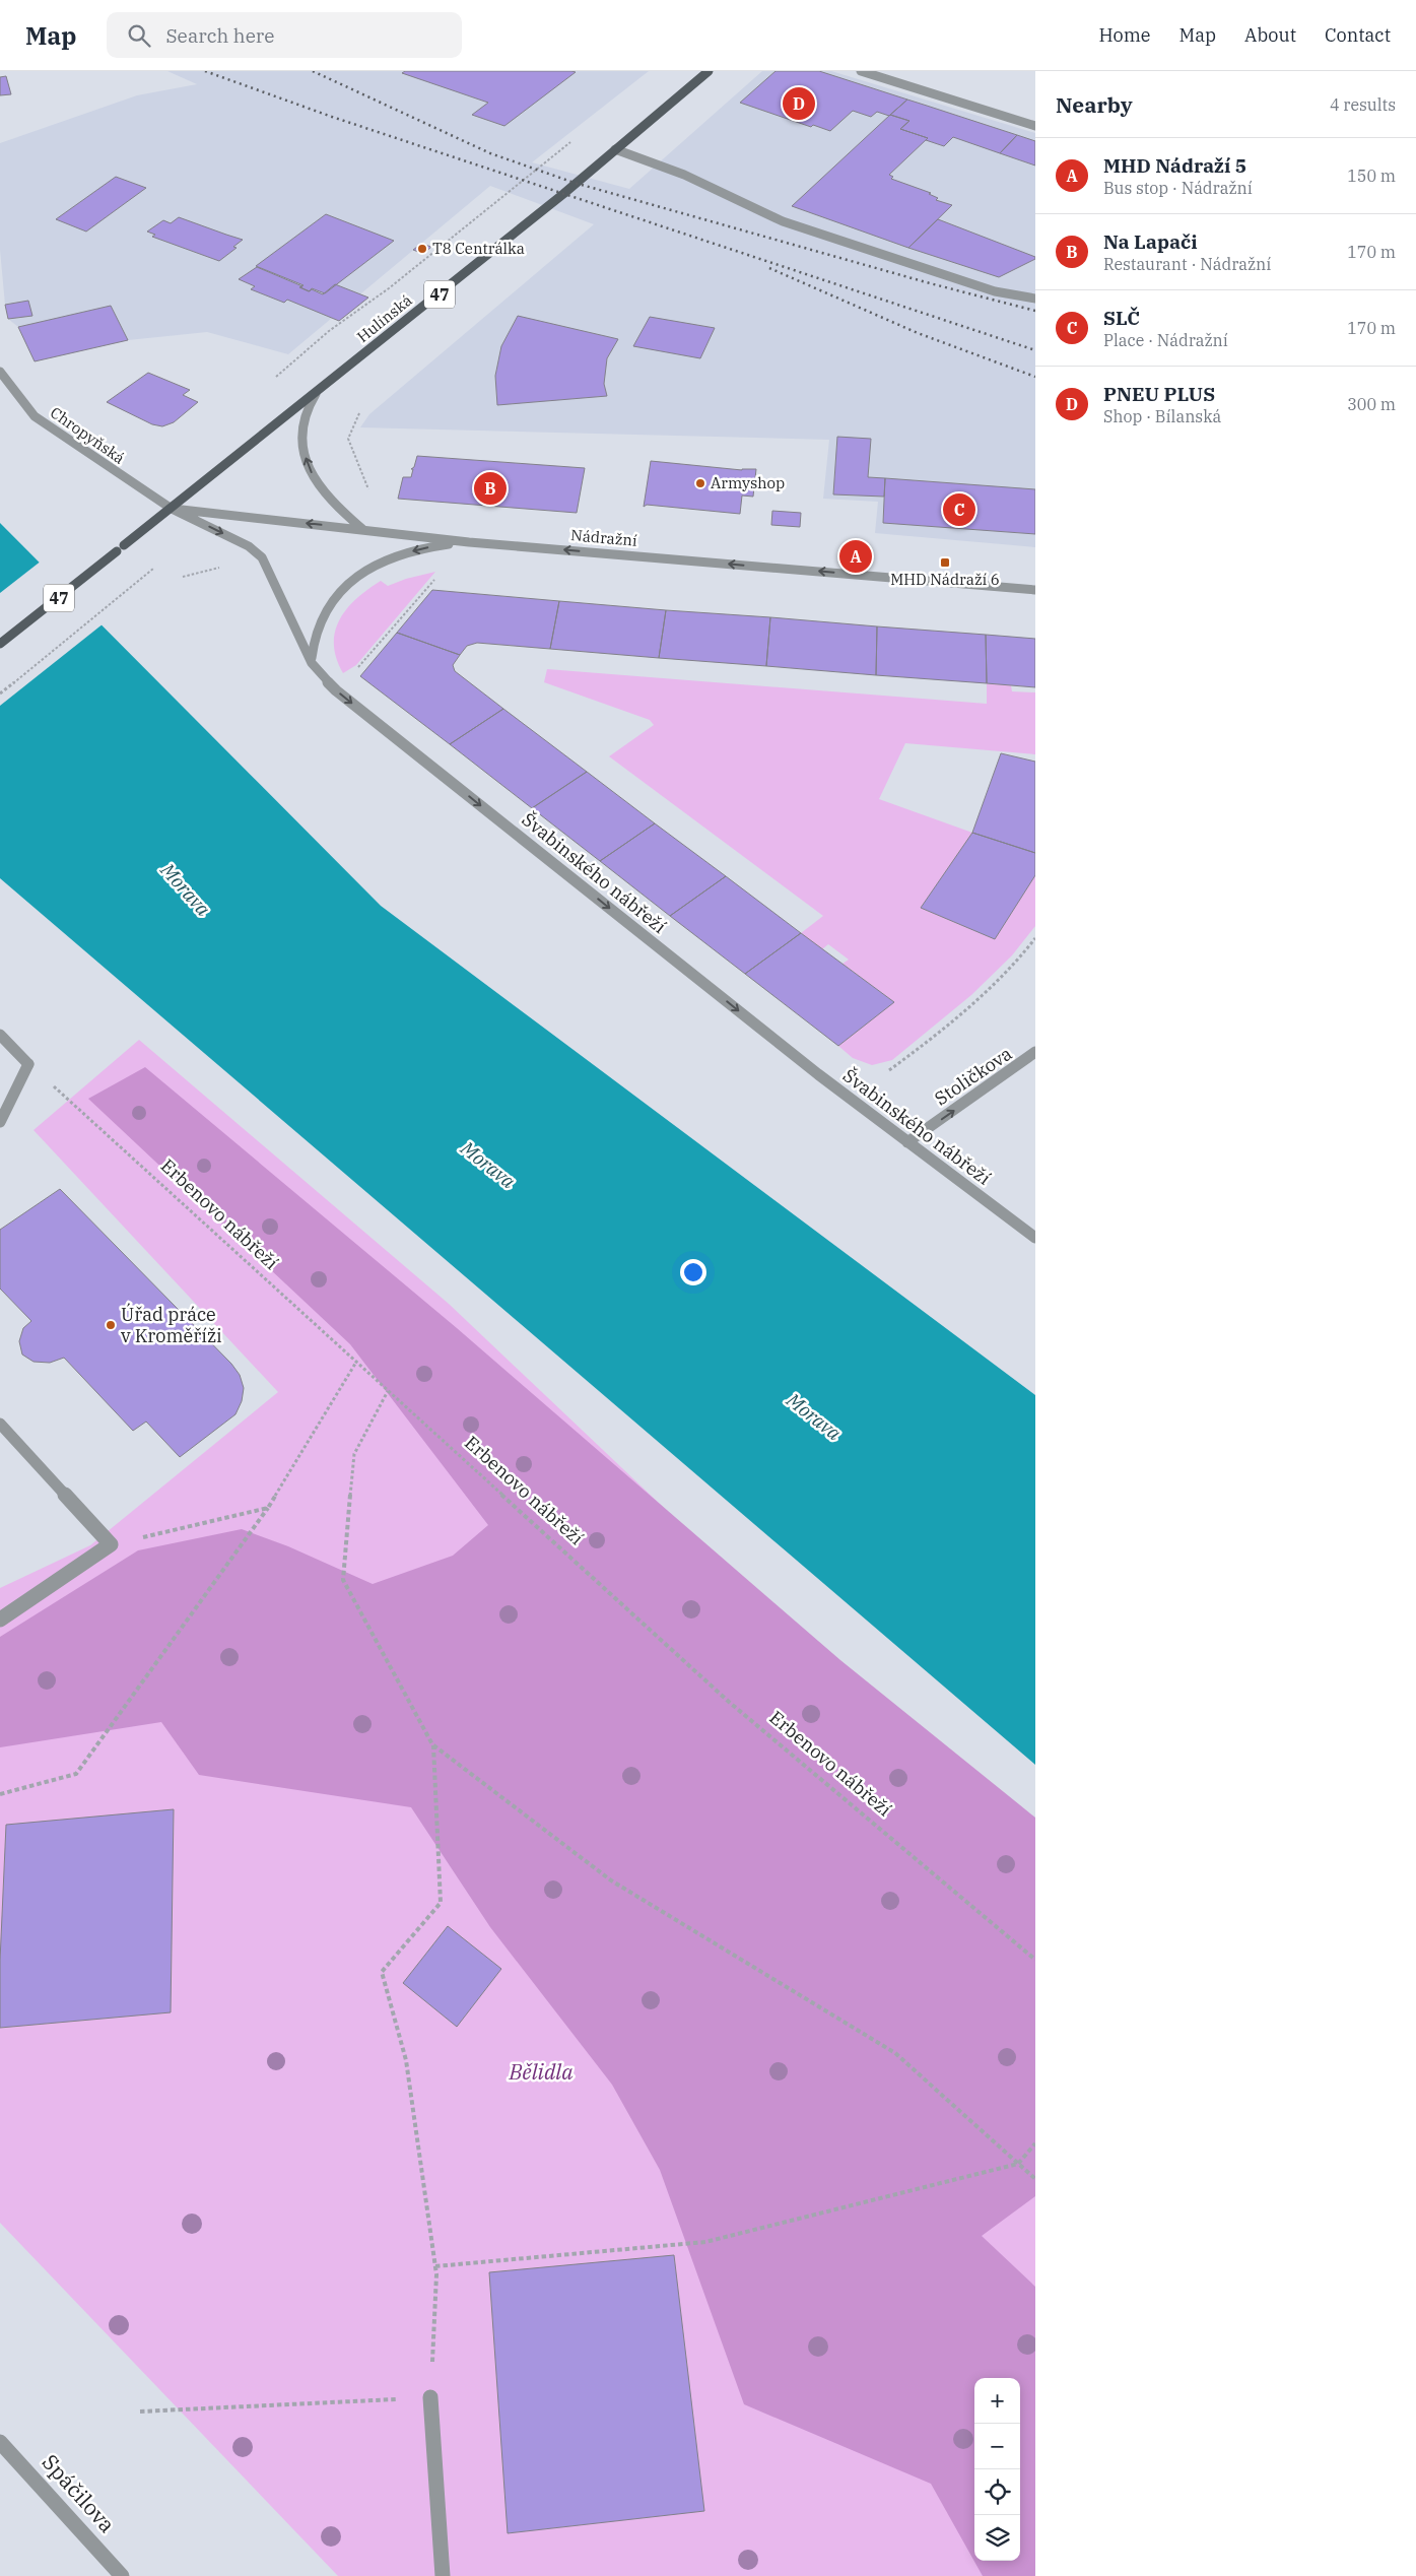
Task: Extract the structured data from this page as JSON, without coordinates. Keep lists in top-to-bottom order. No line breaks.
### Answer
{"streets":{"main road":["47","Hulínská"],"street":["Chropyňská","Nádražní","Švabinského nábřeží","Stoličkova","Spáčilova"],"path":["Erbenovo nábřeží"]},"crossings":[["Hulínská","Chropyňská"],["Hulínská","Nádražní"],["Hulínská","Švabinského nábřeží"],["Chropyňská","Nádražní"],["Chropyňská","Švabinského nábřeží"],["Nádražní","Švabinského nábřeží"],["Švabinského nábřeží","Stoličkova"]],"one_way":["Nádražní","Švabinského nábřeží","Stoličkova"],"water":["Morava"],"parks":["Bělidla"],"places":{"other":["T8 Centrálka","Armyshop","Úřad práce v Kroměříži"],"transit":["MHD Nádraží 6"]},"page":{"header":"Map","search":"Search here","nav":["Home","Map","About","Contact"],"heading":["Nearby","4 results"],"pins":["D","B","C","A"],"list":[{"mark":"A","name":"MHD Nádraží 5","note":"Bus stop · Nádražní","value":"150 m"},{"mark":"B","name":"Na Lapači","note":"Restaurant · Nádražní","value":"170 m"},{"mark":"C","name":"SLČ","note":"Place · Nádražní","value":"170 m"},{"mark":"D","name":"PNEU PLUS","note":"Shop · Bílanská","value":"300 m"}],"map_buttons":["+","−"]}}
